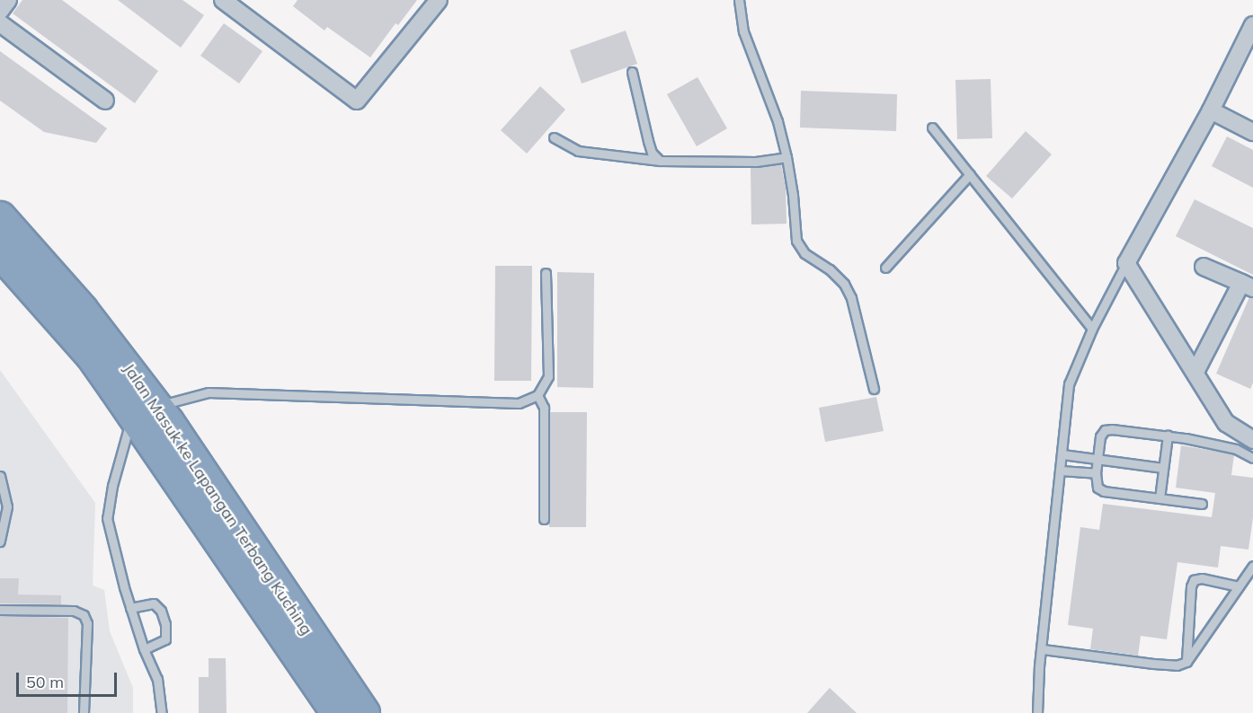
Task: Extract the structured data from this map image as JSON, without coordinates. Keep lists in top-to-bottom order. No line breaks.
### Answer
{"streets":{"highway":["Jalan Masuk ke Lapangan Terbang Kuching"]},"scale_bar":"50 m"}
